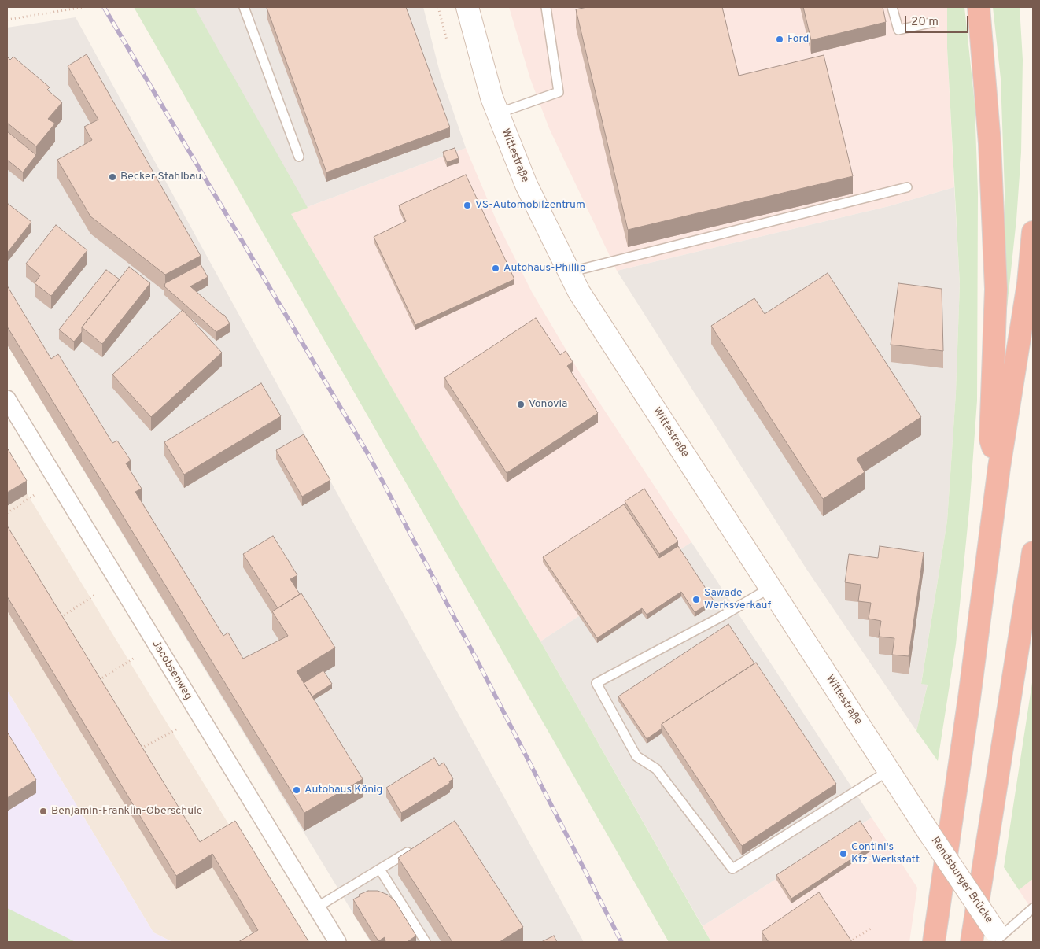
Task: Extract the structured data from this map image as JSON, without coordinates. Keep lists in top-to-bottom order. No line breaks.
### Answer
{"streets":{"main road":["Wittestraße","Rendsburger Brücke"],"street":["Jacobsenweg"]},"crossings":[["Wittestraße","Rendsburger Brücke"]],"places":["Ford","Becker Stahlbau","VS-Automobilzentrum","Autohaus-Phillip","Vonovia","Sawade Werksverkauf","Autohaus König","Benjamin-Franklin-Oberschule","Contini's Kfz-Werkstatt"],"scale_bar":"20 m"}
